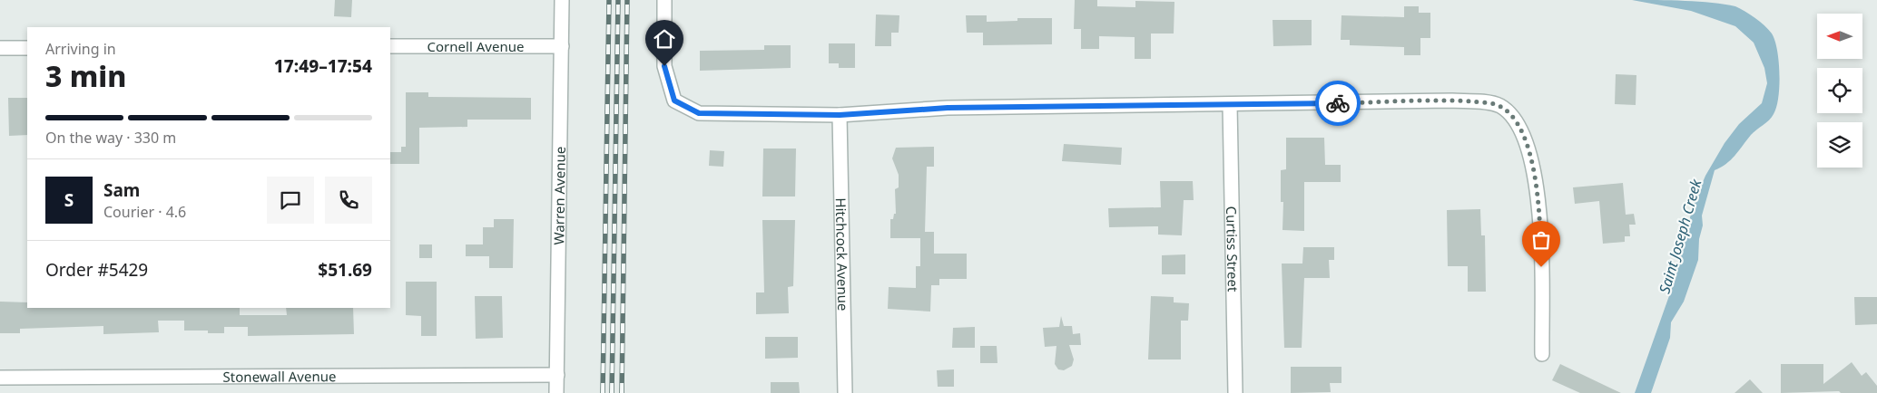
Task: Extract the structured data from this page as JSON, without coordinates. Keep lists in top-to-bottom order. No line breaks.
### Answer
{"streets":{"street":["Cornell Avenue","Warren Avenue","Curtiss Street","Hitchcock Avenue","Stonewall Avenue"]},"crossings":[["Cornell Avenue","Warren Avenue"],["Warren Avenue","Stonewall Avenue"]],"water":["Saint Joseph Creek"],"north":"left","page":{"heading":["3 min","Arriving in","17:49–17:54"],"panel":["Sam","Courier · 4.6","Order #5429","$51.69"],"bar":"On the way · 330 m","round":"S"}}
